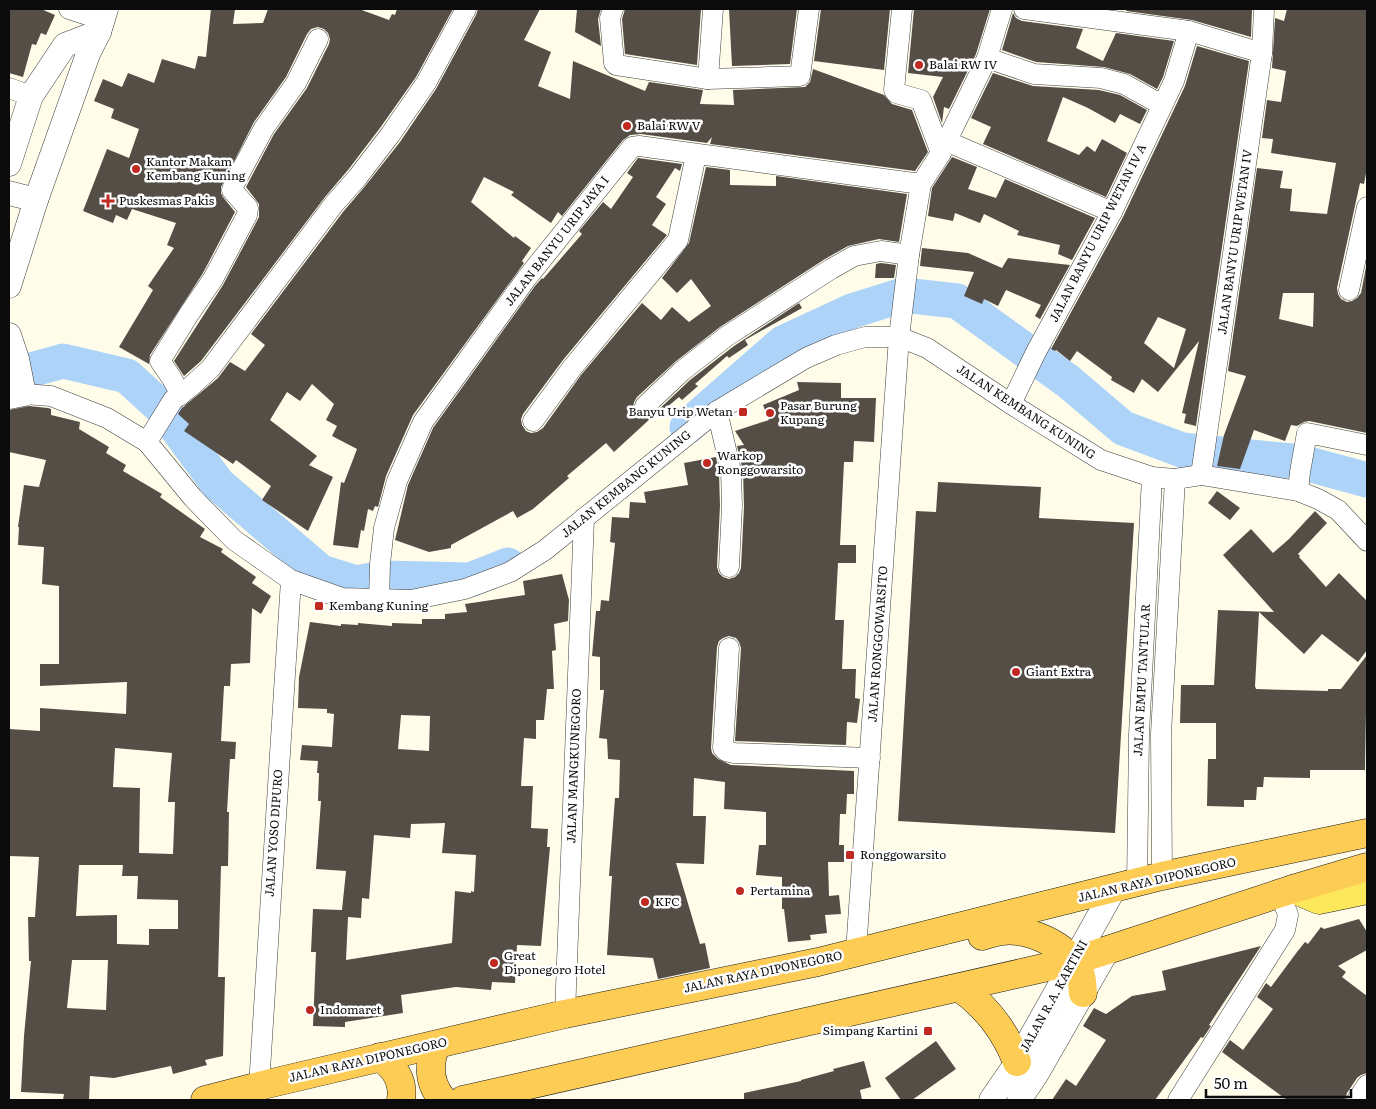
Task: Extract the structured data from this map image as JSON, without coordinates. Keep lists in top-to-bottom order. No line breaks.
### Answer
{"streets":{"highway":["JALAN RAYA DIPONEGORO"],"street":["JALAN BANYU URIP WETAN IV A","JALAN BANYU URIP JAYA I","JALAN BANYU URIP WETAN IV","JALAN KEMBANG KUNING","JALAN RONGGOWARSITO","JALAN EMPU TANTULAR","JALAN MANGKUNEGORO","JALAN YOSO DIPURO","JALAN R.A. KARTINI"]},"crossings":[["JALAN BANYU URIP WETAN IV A","JALAN KEMBANG KUNING"],["JALAN BANYU URIP JAYA I","JALAN KEMBANG KUNING"],["JALAN BANYU URIP JAYA I","JALAN RONGGOWARSITO"],["JALAN BANYU URIP WETAN IV","JALAN KEMBANG KUNING"],["JALAN KEMBANG KUNING","JALAN RONGGOWARSITO"],["JALAN KEMBANG KUNING","JALAN EMPU TANTULAR"],["JALAN KEMBANG KUNING","JALAN MANGKUNEGORO"],["JALAN KEMBANG KUNING","JALAN YOSO DIPURO"],["JALAN RONGGOWARSITO","JALAN RAYA DIPONEGORO"],["JALAN EMPU TANTULAR","JALAN RAYA DIPONEGORO"],["JALAN EMPU TANTULAR","JALAN R.A. KARTINI"],["JALAN MANGKUNEGORO","JALAN RAYA DIPONEGORO"],["JALAN YOSO DIPURO","JALAN RAYA DIPONEGORO"],["JALAN RAYA DIPONEGORO","JALAN R.A. KARTINI"]],"places":{"other":["Balai RW IV","Balai RW V","Kantor Makam Kembang Kuning","Pasar Burung Kupang","Warkop Ronggowarsito","Giant Extra","Pertamina","KFC","Great Diponegoro Hotel","Indomaret"],"health":["Puskesmas Pakis"],"transit":["Banyu Urip Wetan","Kembang Kuning","Ronggowarsito","Simpang Kartini"]},"scale_bar":"50 m"}
